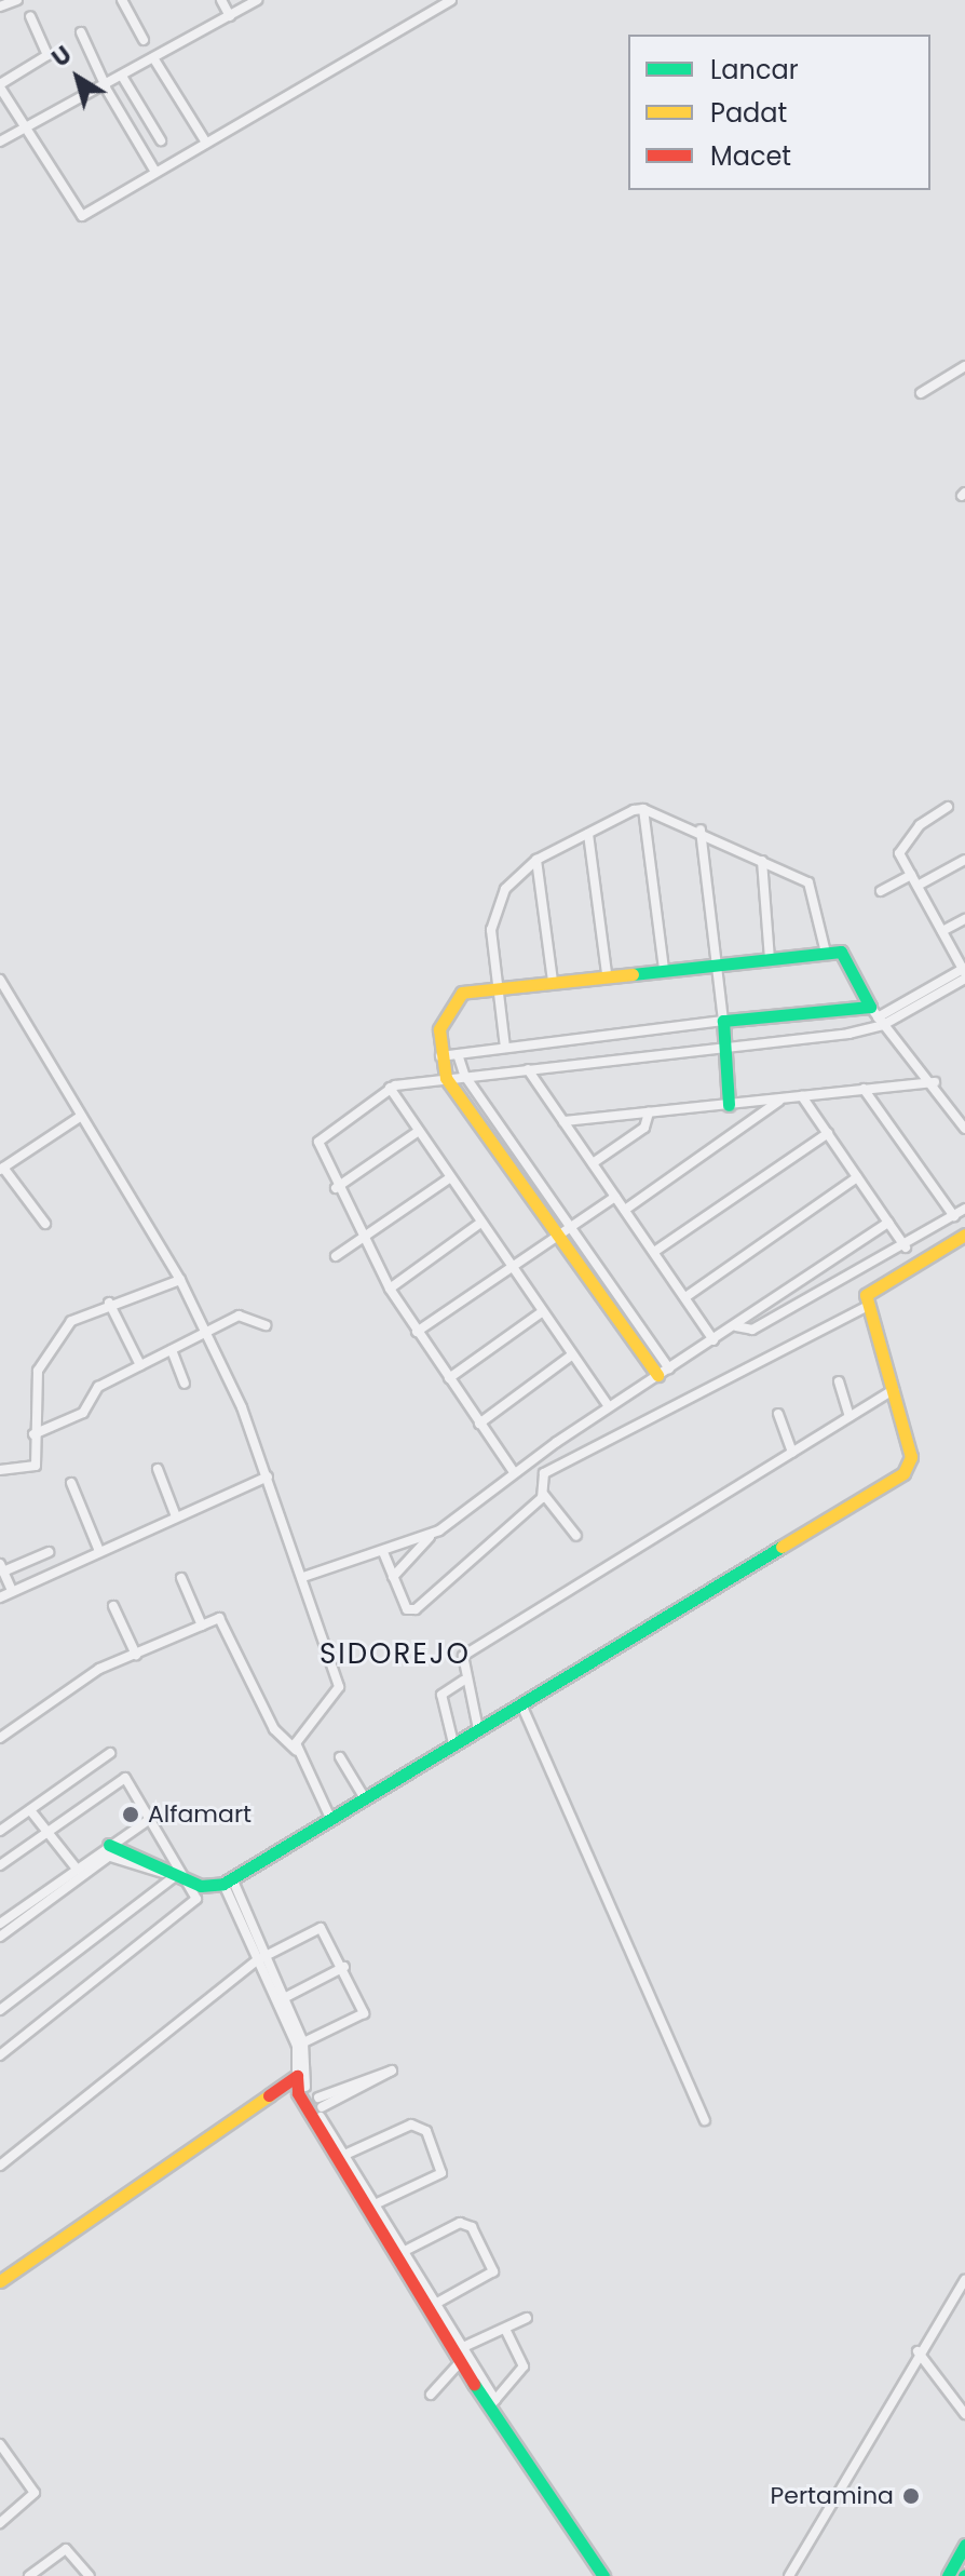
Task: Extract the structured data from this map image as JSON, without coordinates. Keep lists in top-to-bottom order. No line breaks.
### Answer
{"districts":["SIDOREJO"],"places":["Alfamart","Pertamina"],"legend":["Lancar","Padat","Macet"],"north":"top left"}
